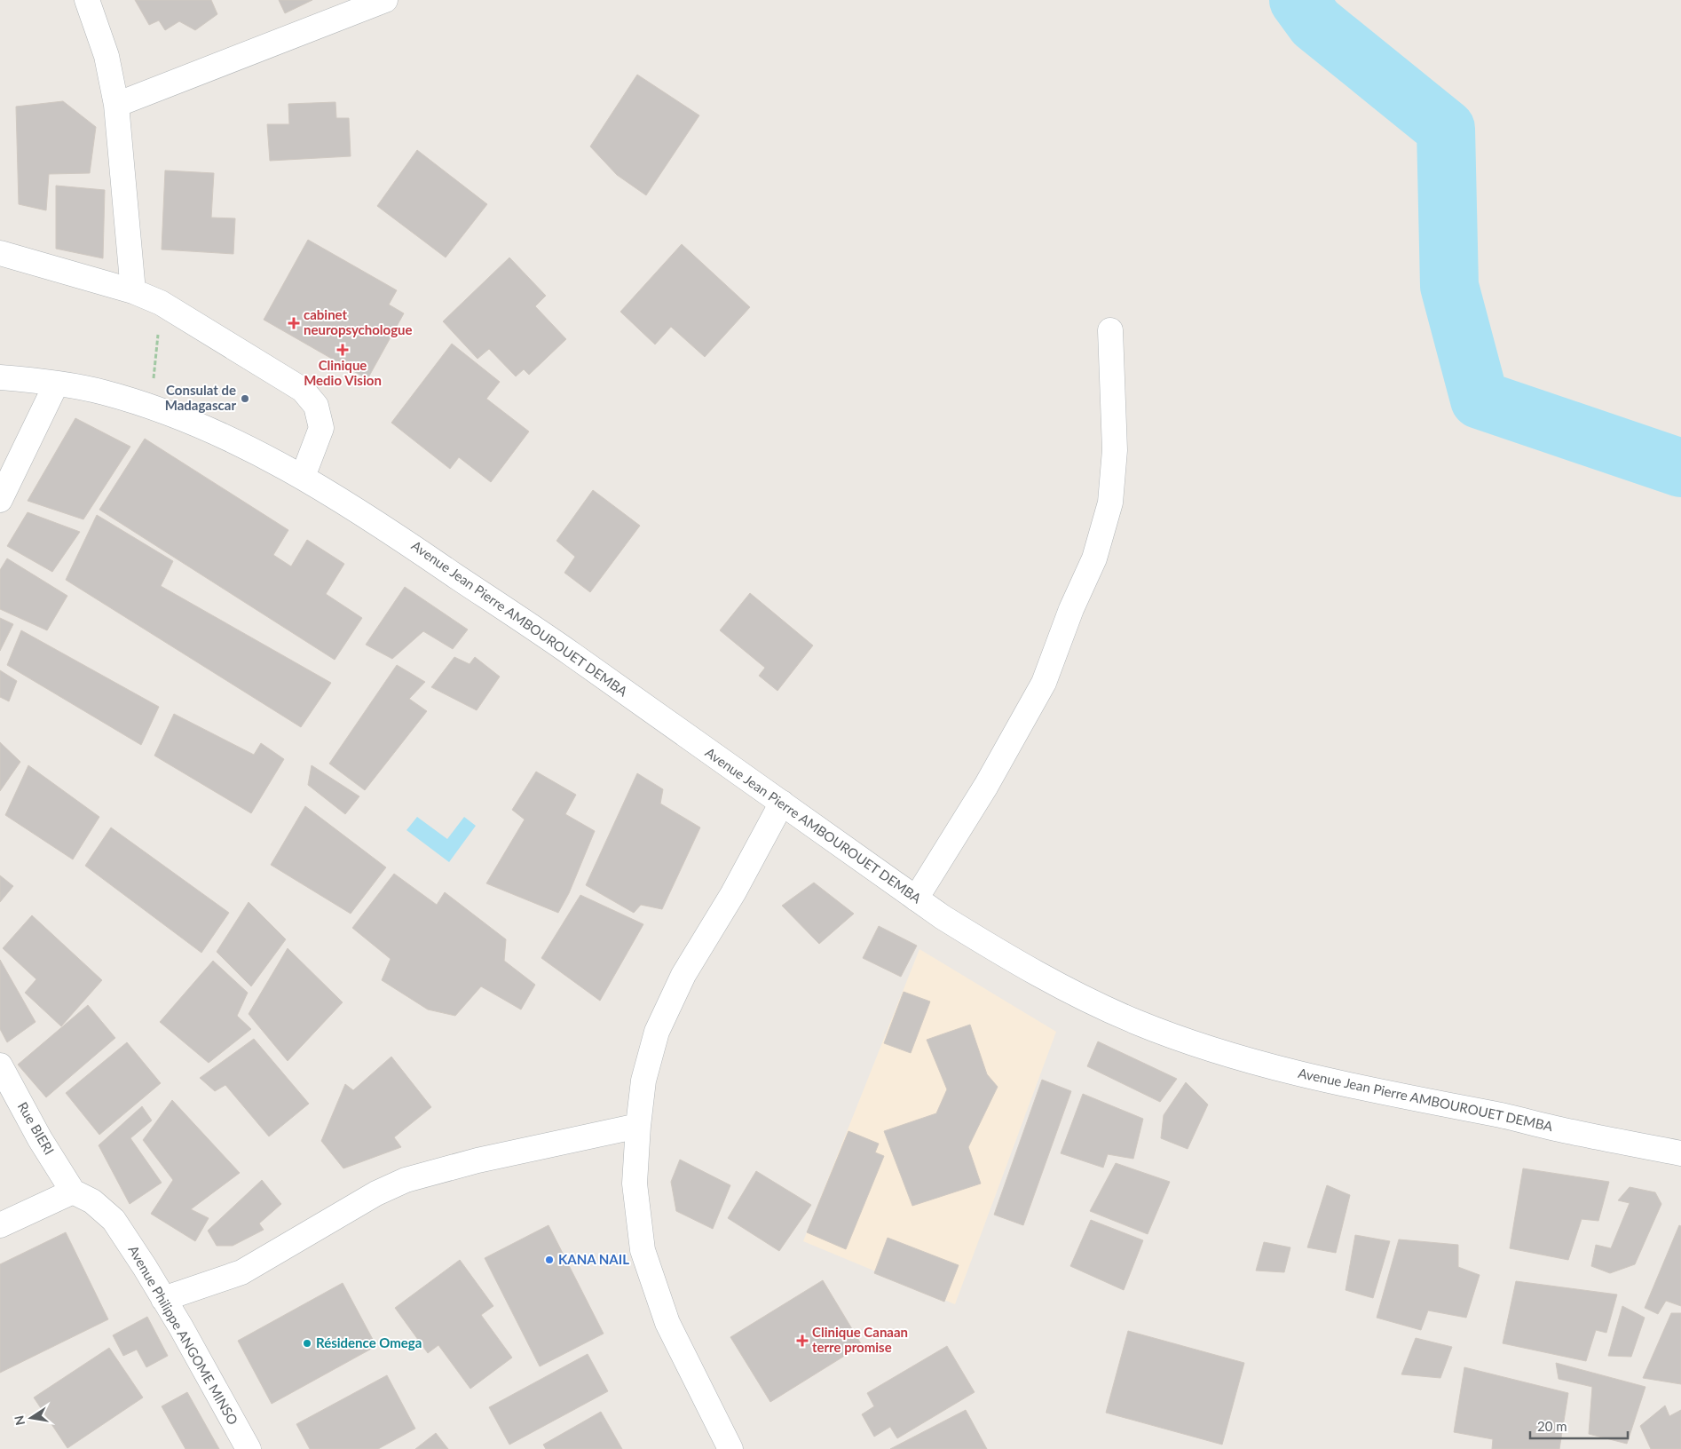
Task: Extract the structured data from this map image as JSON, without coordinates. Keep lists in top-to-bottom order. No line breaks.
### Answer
{"streets":{"street":["Avenue Jean Pierre AMBOUROUET DEMBA","Rue BIERI","Avenue Philippe ANGOME MINSO"]},"crossings":[["Rue BIERI","Avenue Philippe ANGOME MINSO"]],"places":{"health":["cabinet neuropsychologue","Clinique Medio Vision","Clinique Canaan terre promise"],"other":["Consulat de Madagascar","KANA NAIL","Résidence Omega"]},"scale_bar":"20 m","north":"left"}
